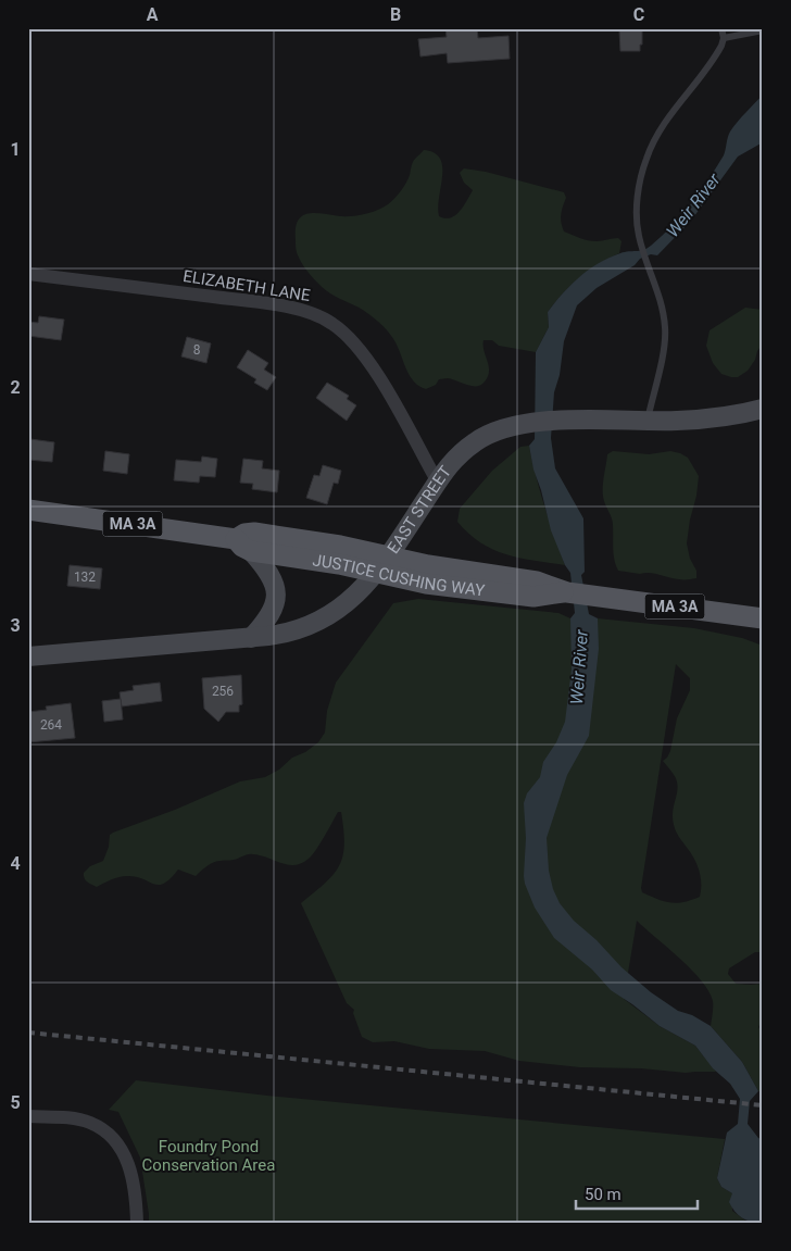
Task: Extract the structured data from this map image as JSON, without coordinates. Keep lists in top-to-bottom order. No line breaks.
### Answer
{"streets":{"main road":["EAST STREET","MA 3A","JUSTICE CUSHING WAY"],"street":["ELIZABETH LANE"]},"crossings":[["ELIZABETH LANE","EAST STREET"],["EAST STREET","JUSTICE CUSHING WAY"]],"water":["Weir River"],"parks":["Foundry Pond Conservation Area"],"house_numbers":["8","132","256","264"],"scale_bar":"50 m","grid":{"columns":["A","B","C"],"rows":["1","2","3","4","5"]}}
